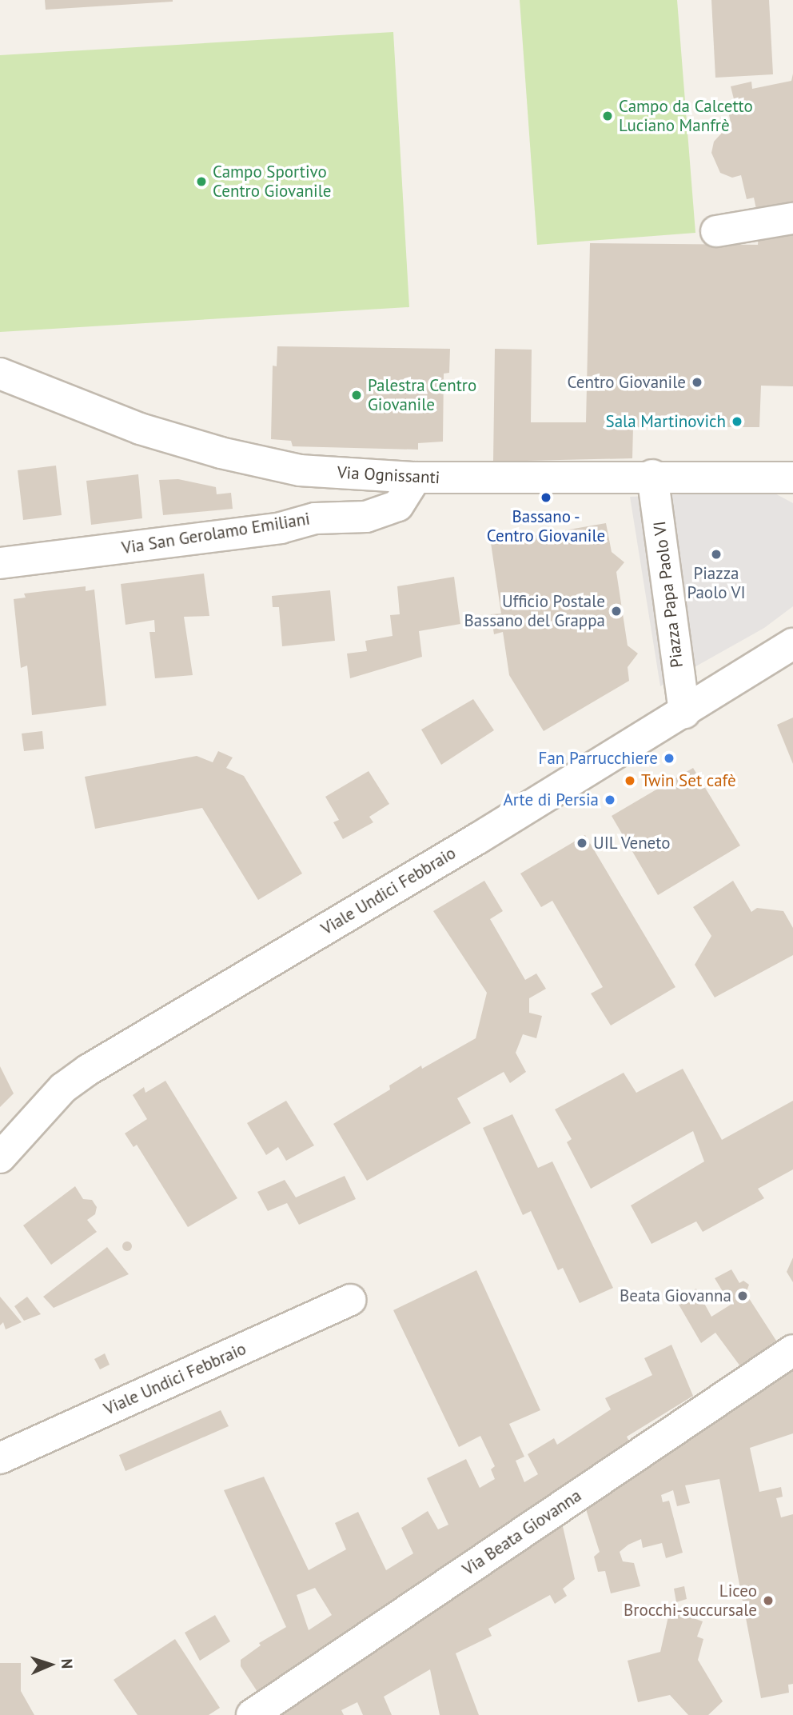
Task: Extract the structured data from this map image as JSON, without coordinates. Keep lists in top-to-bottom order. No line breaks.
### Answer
{"streets":{"street":["Via Ognissanti","Via San Gerolamo Emiliani","Piazza Papa Paolo VI","Viale Undici Febbraio","Via Beata Giovanna"]},"crossings":[["Via Ognissanti","Via San Gerolamo Emiliani"],["Via Ognissanti","Piazza Papa Paolo VI"],["Piazza Papa Paolo VI","Viale Undici Febbraio"]],"places":["Campo da Calcetto Luciano Manfrè","Campo Sportivo Centro Giovanile","Centro Giovanile","Palestra Centro Giovanile","Sala Martinovich","Bassano - Centro Giovanile","Piazza Paolo VI","Ufficio Postale Bassano del Grappa","Fan Parrucchiere","Twin Set cafè","Arte di Persia","UIL Veneto","Beata Giovanna","Liceo Brocchi-succursale"],"north":"right"}
